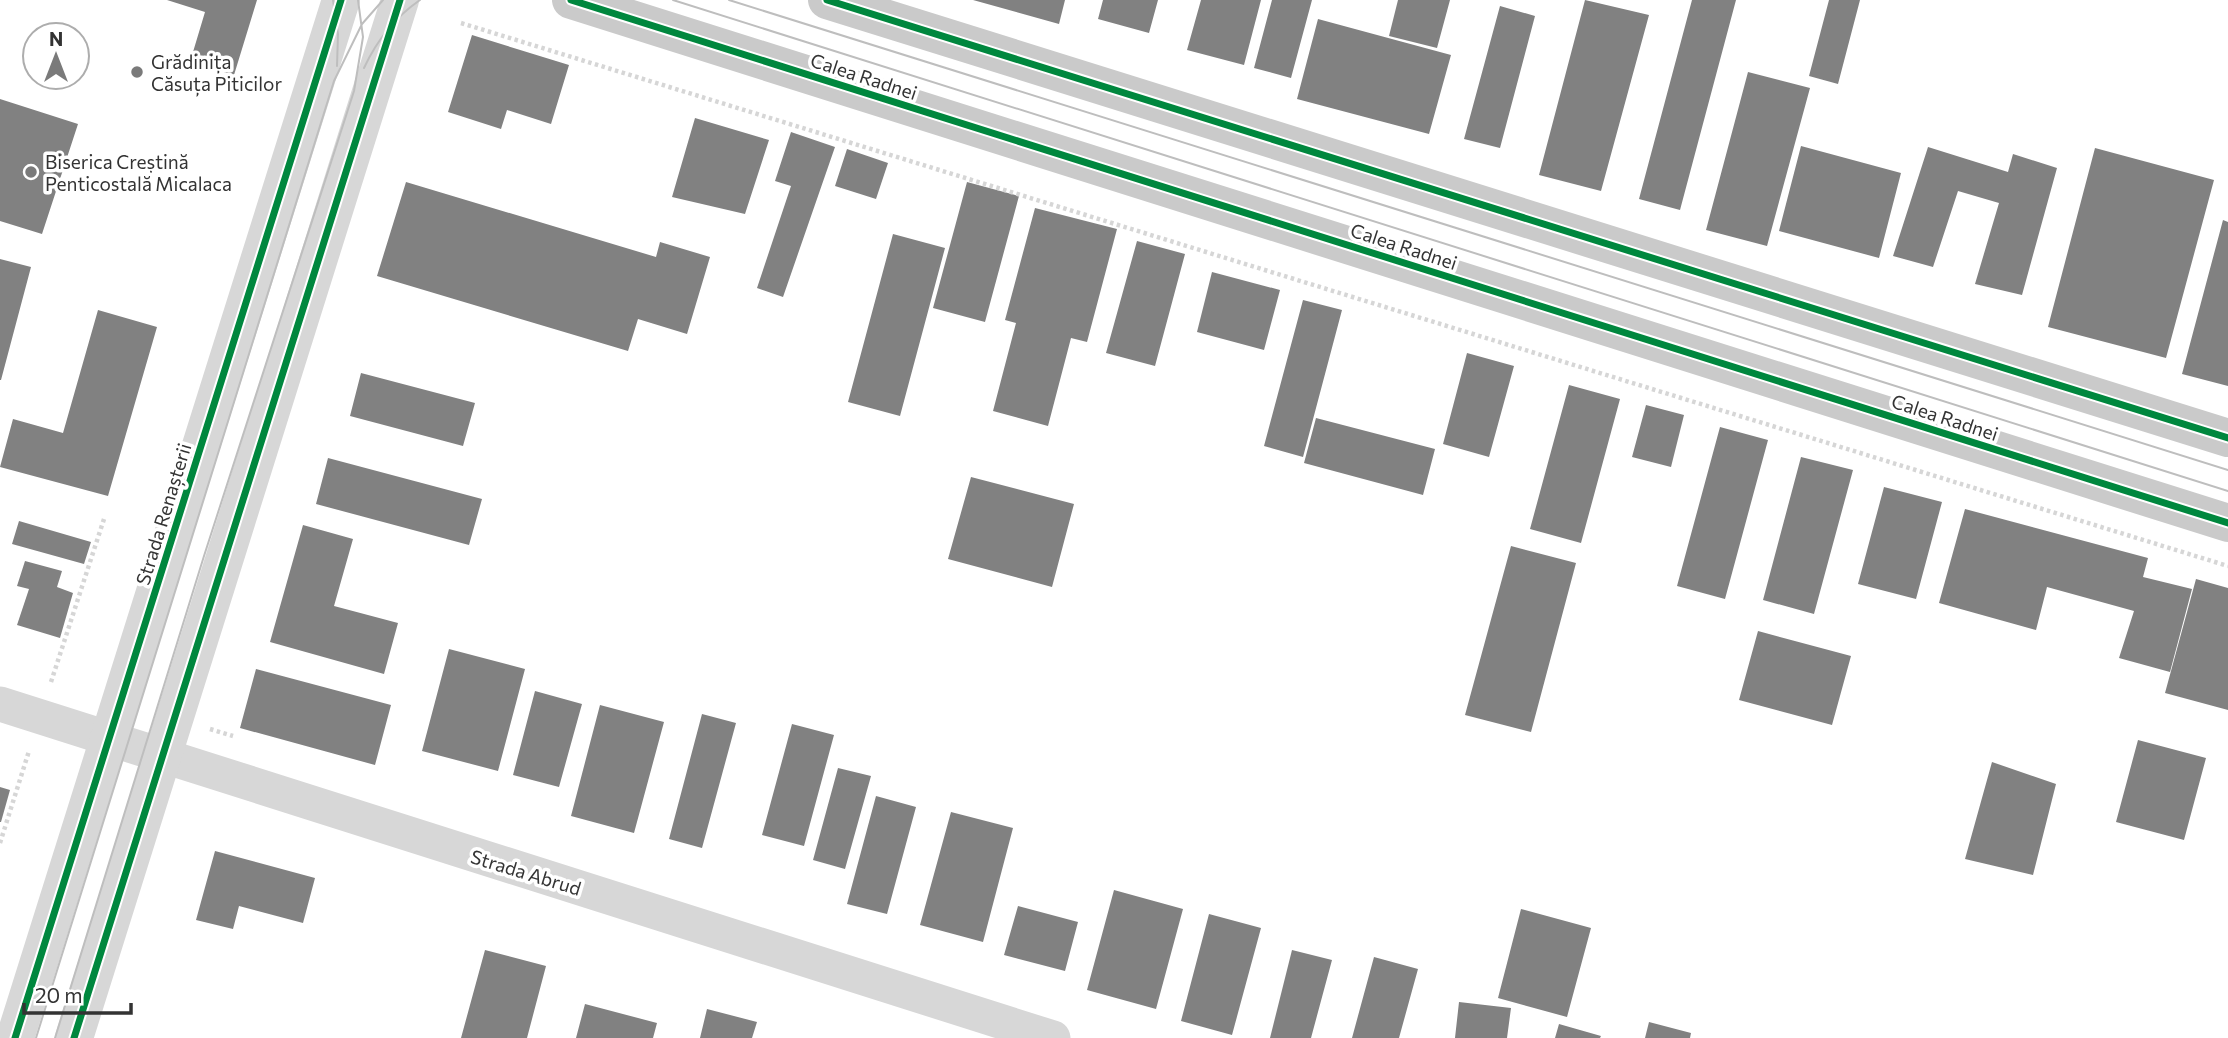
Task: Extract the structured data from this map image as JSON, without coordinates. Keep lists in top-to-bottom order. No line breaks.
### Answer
{"streets":{"main road":["Calea Radnei"],"street":["Strada Renașterii","Strada Abrud"]},"crossings":[["Strada Renașterii","Strada Abrud"]],"places":["Grădinița Căsuța Piticilor","Biserica Creștină Penticostală Micalaca"],"scale_bar":"20 m","north":"top"}
